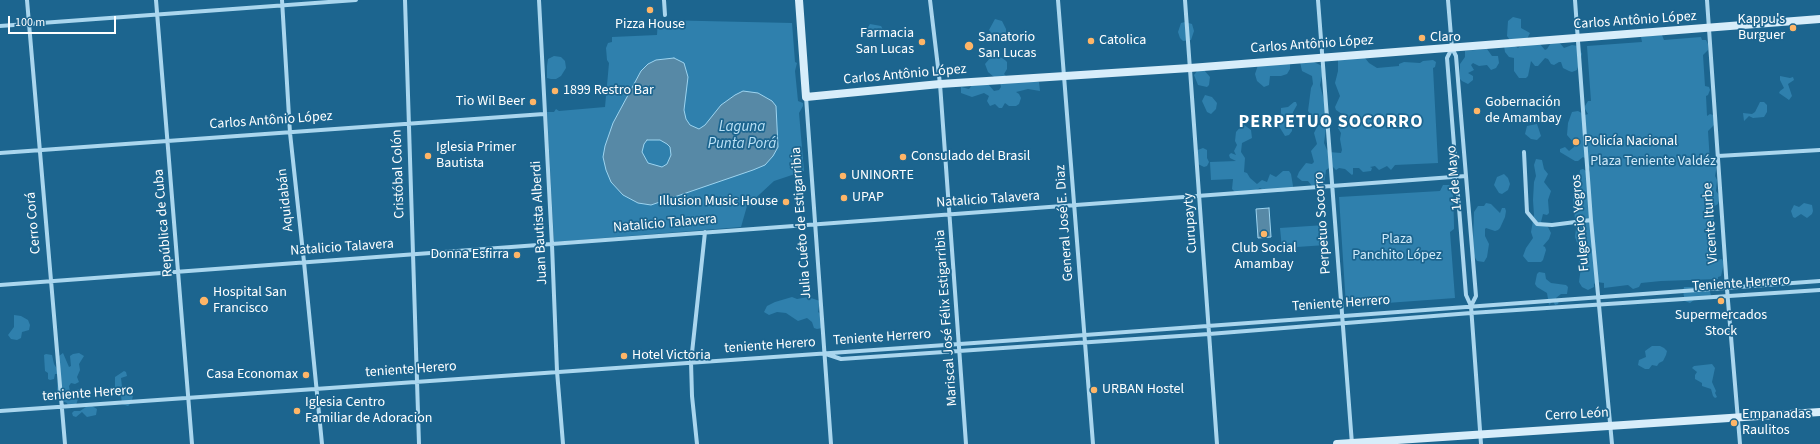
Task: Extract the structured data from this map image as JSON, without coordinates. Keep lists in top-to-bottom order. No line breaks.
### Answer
{"streets":{"street":["Carlos Antônio López","Cristóbal Colón","14 de Mayo","Aquidabán","Natalicio Talavera","Cerro Corá","República de Cuba","Juan Bautista Alberdi","Julia Cuéto de Estigarribia","General José E. Diaz","Curupayty","Perpetuo Socorro","Fulgencio Yegros","Vicente Iturbe","Teniente Herrero","Mariscal José Félix Estigarribia","teniente Herero","Cerro León"]},"crossings":[["Carlos Antônio López","Cristóbal Colón"],["Carlos Antônio López","14 de Mayo"],["Carlos Antônio López","Aquidabán"],["Carlos Antônio López","Cerro Corá"],["Carlos Antônio López","República de Cuba"],["Carlos Antônio López","Juan Bautista Alberdi"],["Carlos Antônio López","Julia Cuéto de Estigarribia"],["Carlos Antônio López","General José E. Diaz"],["Carlos Antônio López","Curupayty"],["Carlos Antônio López","Perpetuo Socorro"],["Carlos Antônio López","Fulgencio Yegros"],["Carlos Antônio López","Vicente Iturbe"],["Carlos Antônio López","Mariscal José Félix Estigarribia"],["Cristóbal Colón","Natalicio Talavera"],["Cristóbal Colón","teniente Herero"],["14 de Mayo","Natalicio Talavera"],["14 de Mayo","Teniente Herrero"],["14 de Mayo","Cerro León"],["Aquidabán","Natalicio Talavera"],["Aquidabán","teniente Herero"],["Natalicio Talavera","Cerro Corá"],["Natalicio Talavera","República de Cuba"],["Natalicio Talavera","Juan Bautista Alberdi"],["Natalicio Talavera","Julia Cuéto de Estigarribia"],["Natalicio Talavera","General José E. Diaz"],["Natalicio Talavera","Curupayty"],["Natalicio Talavera","Perpetuo Socorro"],["Natalicio Talavera","Mariscal José Félix Estigarribia"],["Cerro Corá","teniente Herero"],["República de Cuba","teniente Herero"],["Juan Bautista Alberdi","teniente Herero"],["Julia Cuéto de Estigarribia","Teniente Herrero"],["Julia Cuéto de Estigarribia","teniente Herero"],["General José E. Diaz","Teniente Herrero"],["Curupayty","Teniente Herrero"],["Perpetuo Socorro","Teniente Herrero"],["Perpetuo Socorro","Cerro León"],["Fulgencio Yegros","Teniente Herrero"],["Fulgencio Yegros","Cerro León"],["Vicente Iturbe","Teniente Herrero"],["Vicente Iturbe","Cerro León"],["Teniente Herrero","Mariscal José Félix Estigarribia"],["Teniente Herrero","teniente Herero"]],"districts":["PERPETUO SOCORRO"],"water":["Laguna Punta Porá"],"parks":["Plaza Teniente Valdéz","Plaza Panchito López"],"places":["Pizza House","Kappu's Burguer","Claro","Catolica","Farmacia San Lucas","Sanatorio San Lucas","1899 Restro Bar","Tio Wil Beer","Gobernación de Amambay","Policía Nacional","Iglesia Primer Bautista","Consulado del Brasil","UNINORTE","UPAP","Illusion Music House","Club Social Amambay","Donna Esfirra","Hospital San Francisco","Supermercados Stock","Hotel Victoria","Casa Economax","URBAN Hostel","Iglesia Centro Familiar de Adoracion","Empanadas Raulitos"],"scale_bar":"100 m"}
